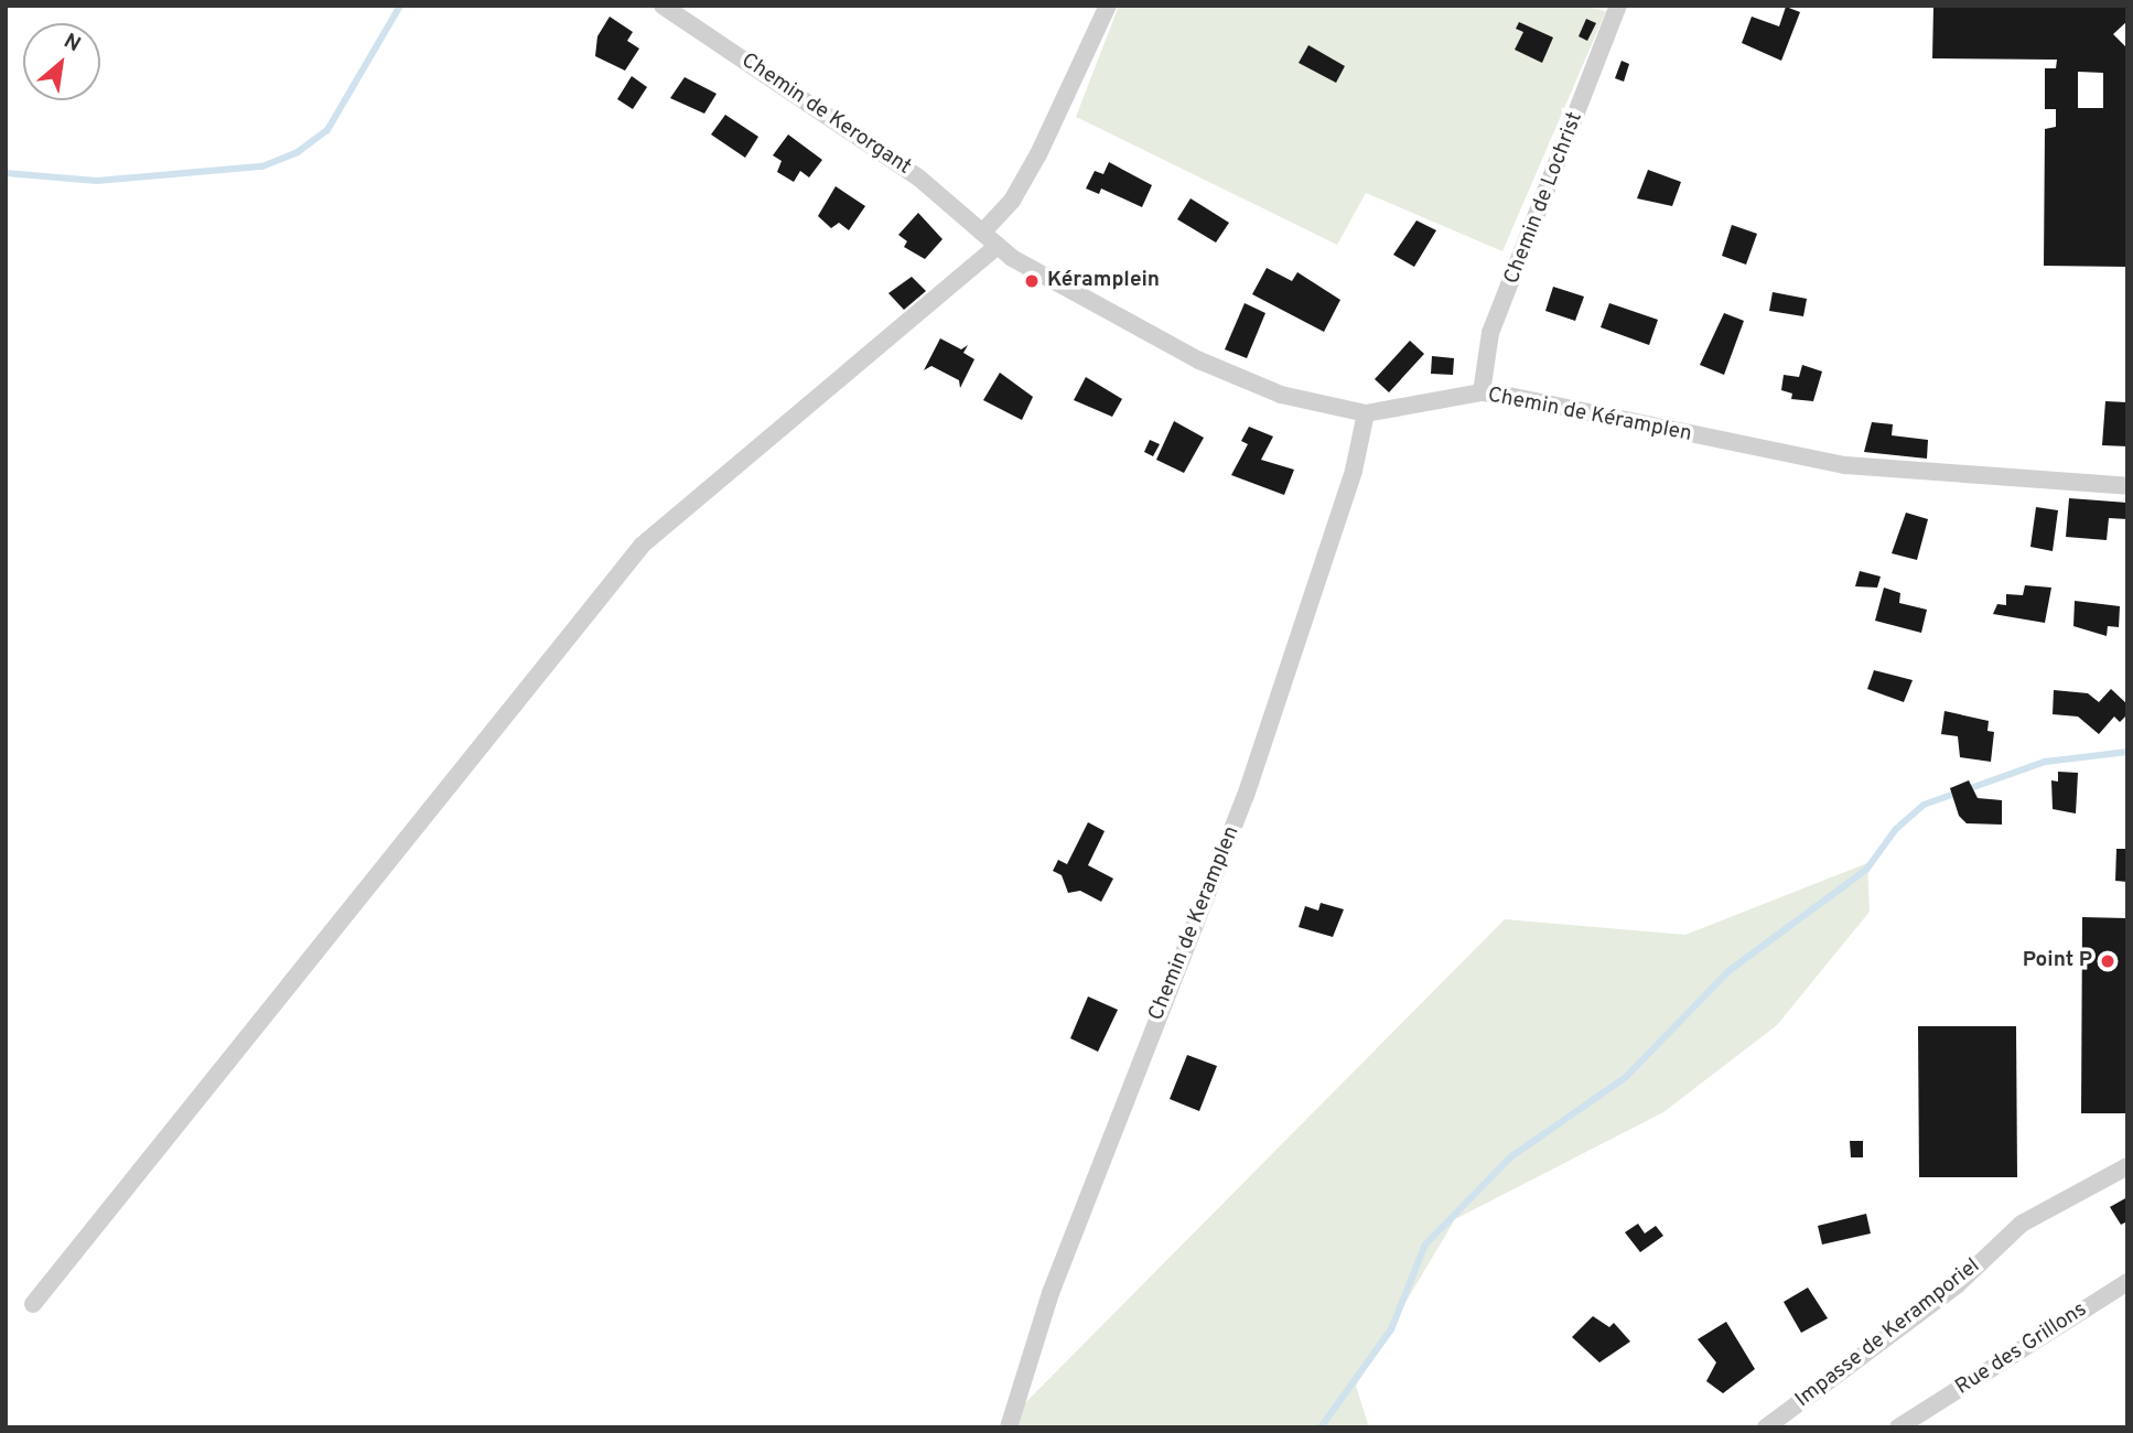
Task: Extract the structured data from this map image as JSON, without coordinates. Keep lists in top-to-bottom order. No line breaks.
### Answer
{"streets":{"street":["Chemin de Kerorgant","Chemin de Lochrist","Chemin de Kéramplen","Chemin de Keramplen","Impasse de Keramporiel","Rue des Grillons"]},"crossings":[["Chemin de Lochrist","Chemin de Kéramplen"],["Chemin de Kéramplen","Chemin de Keramplen"]],"places":["Kéramplein","Point P"],"north":"top right"}
